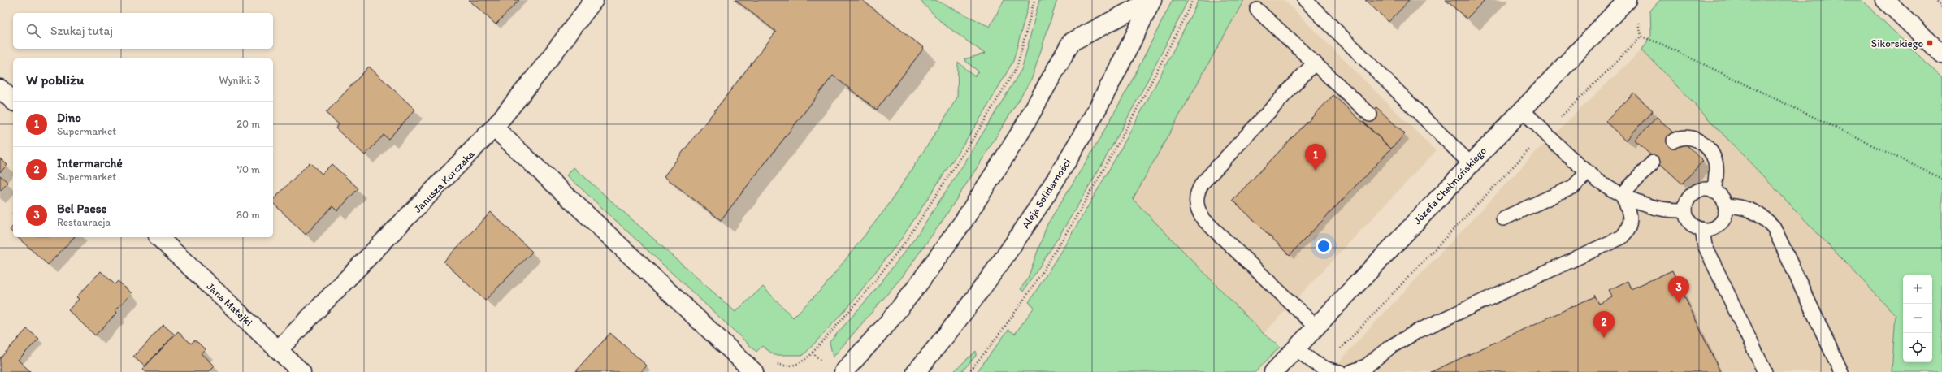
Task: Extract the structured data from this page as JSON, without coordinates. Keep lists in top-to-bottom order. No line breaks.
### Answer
{"streets":{"street":["Janusza Korczaka","Józefa Chełmońskiego","Aleja Solidarności","Jana Matejki"]},"crossings":[["Janusza Korczaka","Jana Matejki"]],"places":{"transit":["Sikorskiego"]},"page":{"search":"Szukaj tutaj","heading":["W pobliżu","Wyniki: 3"],"list":[{"mark":"1","name":"Dino","note":"Supermarket","value":"20 m"},{"mark":"2","name":"Intermarché","note":"Supermarket","value":"70 m"},{"mark":"3","name":"Bel Paese","note":"Restauracja","value":"80 m"}],"pins":["1","3","2"],"map_buttons":["+","−"]}}
